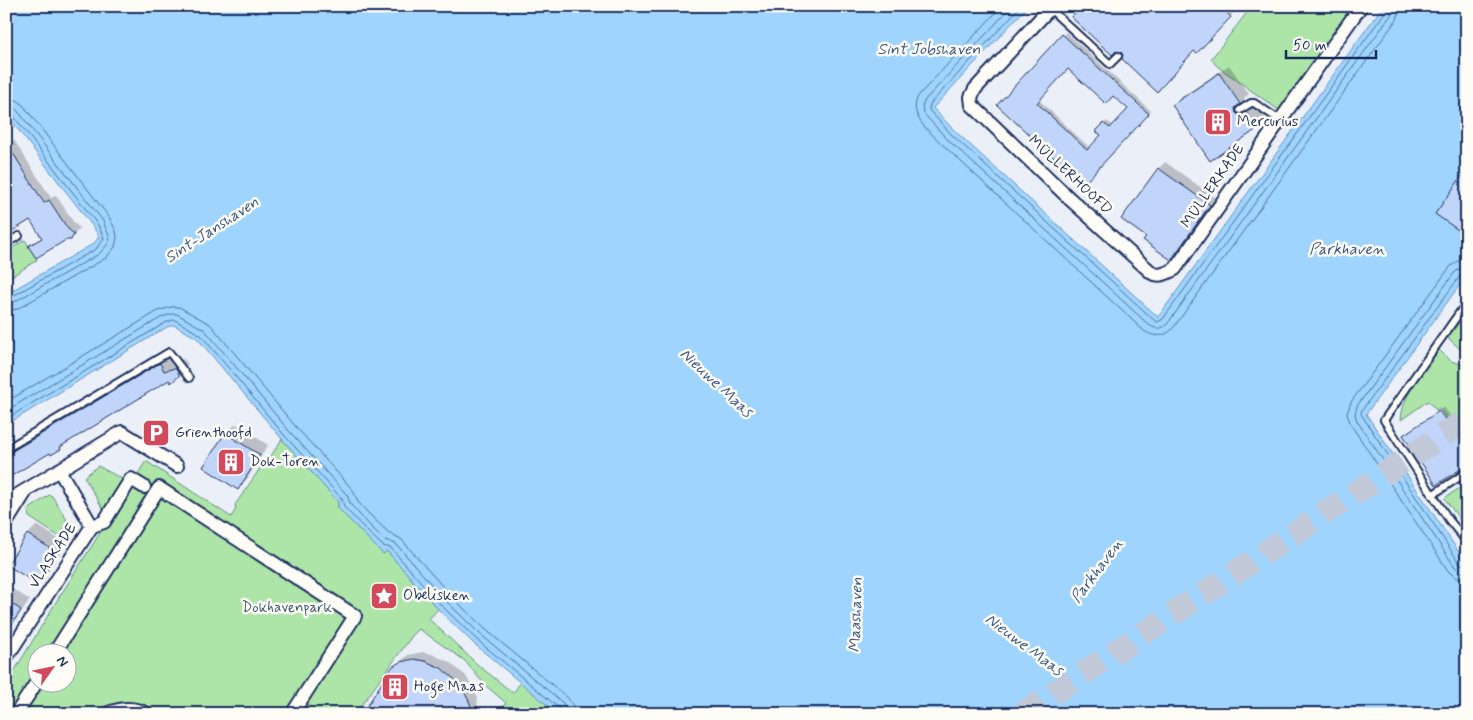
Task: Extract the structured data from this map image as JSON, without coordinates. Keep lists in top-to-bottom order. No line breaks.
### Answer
{"streets":{"street":["MÜLLERHOOFD","MÜLLERKADE","VLASKADE"]},"crossings":[["MÜLLERHOOFD","MÜLLERKADE"]],"water":["Sint Jobshaven","Sint-Janshaven","Parkhaven","Nieuwe Maas","Maashaven"],"parks":["Dokhavenpark"],"places":{"building":["Mercurius","Dok-Toren","Hoge Maas"],"parking":["Grienthoofd"],"place":["Obelisken"]},"scale_bar":"50 m","north":"top right"}
